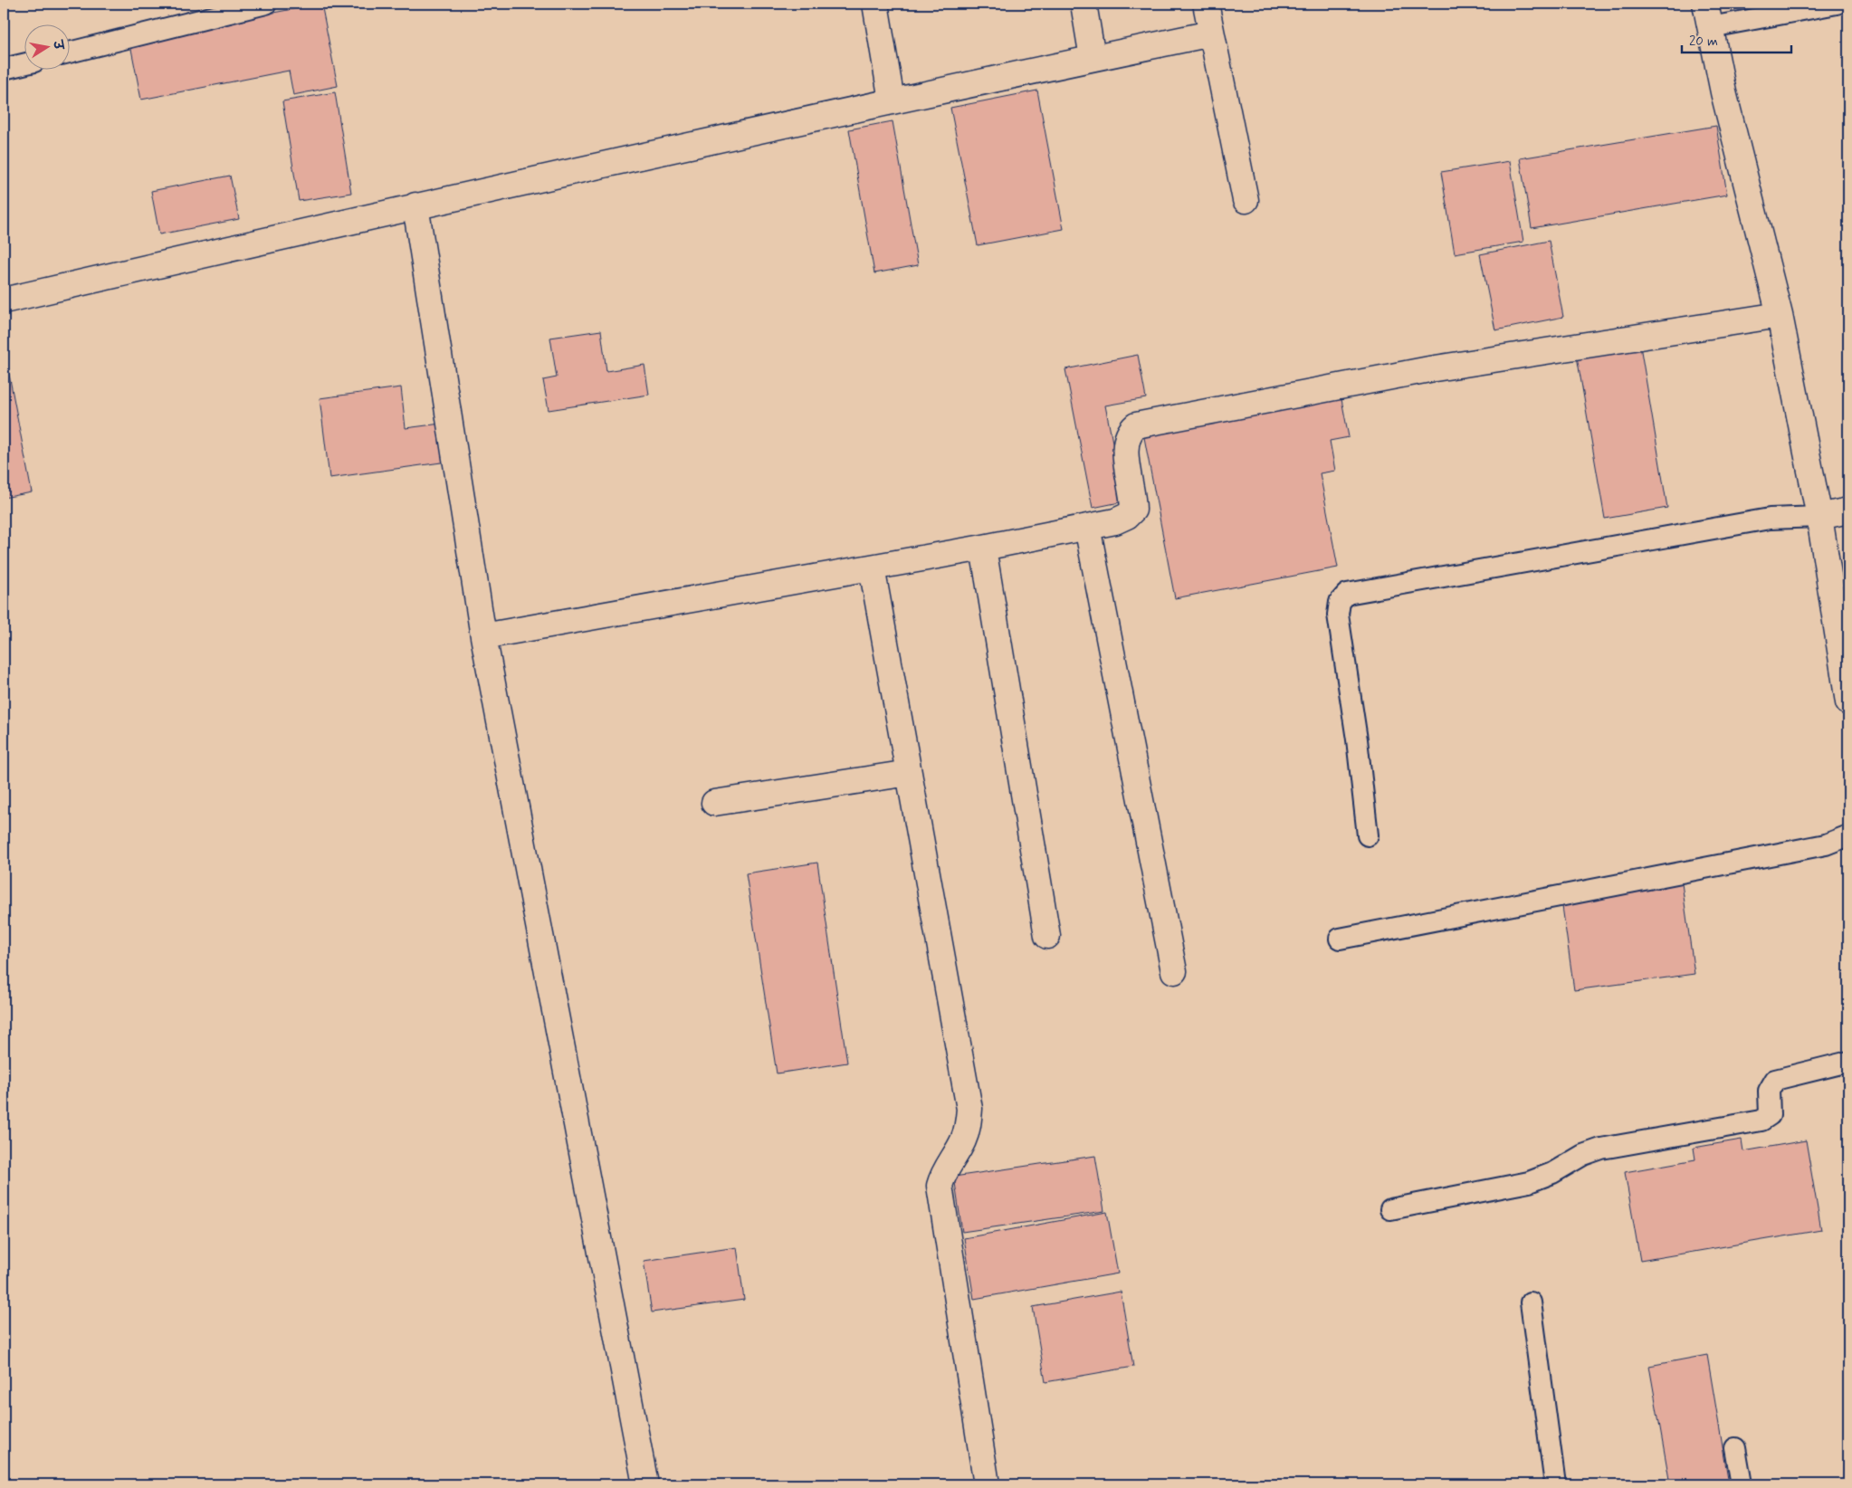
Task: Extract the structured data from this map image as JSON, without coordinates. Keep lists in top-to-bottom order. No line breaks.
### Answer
{"scale_bar":"20 m","north":"right"}
